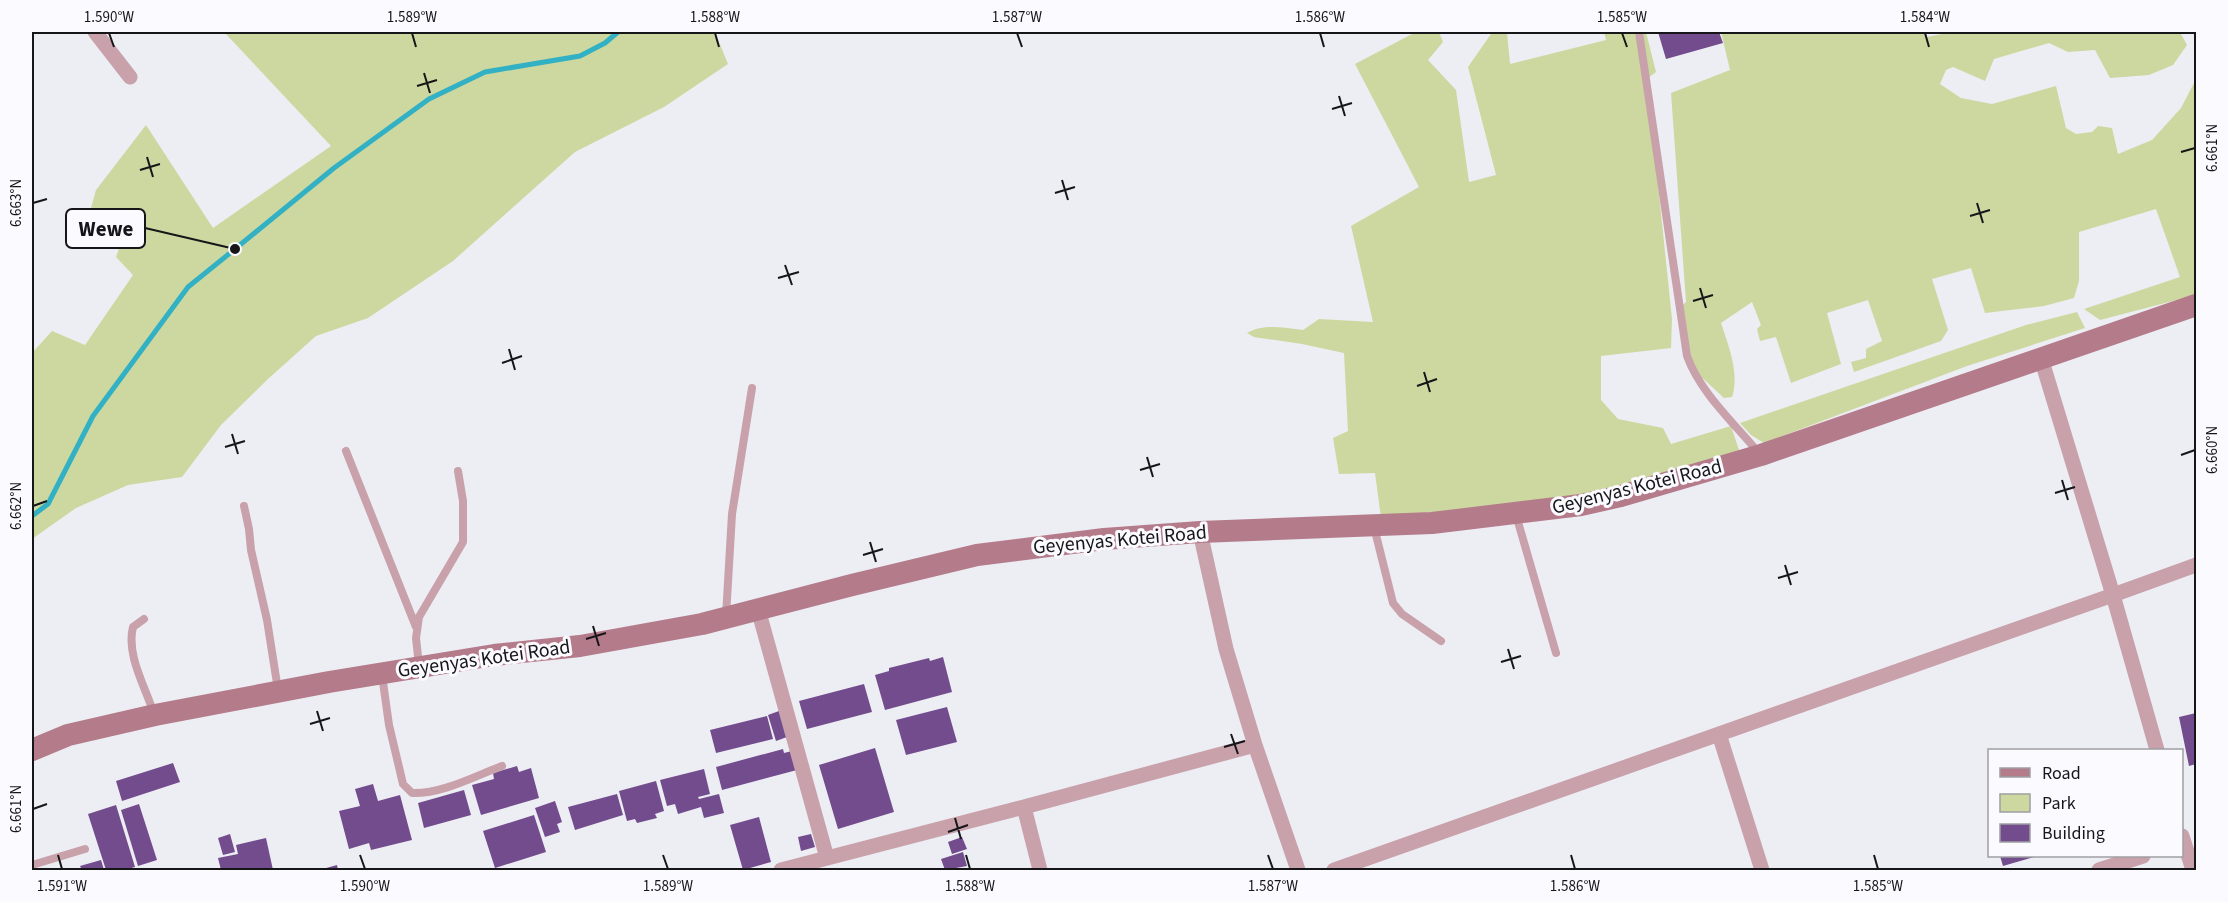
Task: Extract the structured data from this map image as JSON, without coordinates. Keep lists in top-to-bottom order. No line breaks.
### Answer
{"streets":{"street":["Geyenyas Kotei Road"]},"places":["Wewe"],"legend":["Road","Park","Building"],"coordinates":["1.590°W","1.589°W","1.588°W","1.587°W","1.586°W","1.585°W","1.584°W","6.661°N","6.663°N","6.660°N","6.662°N","1.591°W"]}
